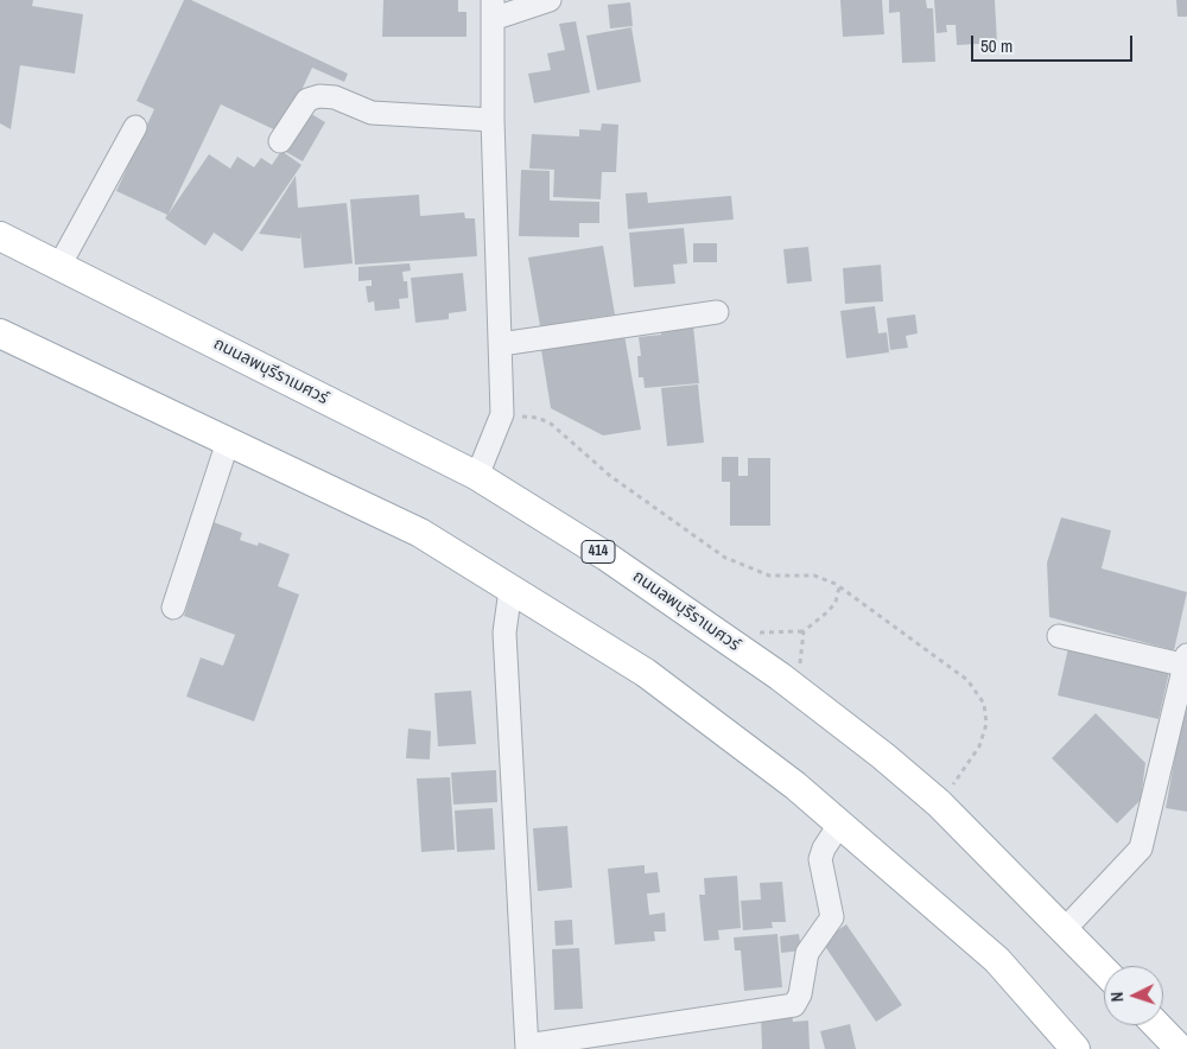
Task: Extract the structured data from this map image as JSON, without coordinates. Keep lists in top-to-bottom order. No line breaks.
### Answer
{"streets":{"main road":["ถนนลพบุรีราเมศวร์","414"]},"scale_bar":"50 m","north":"left"}
